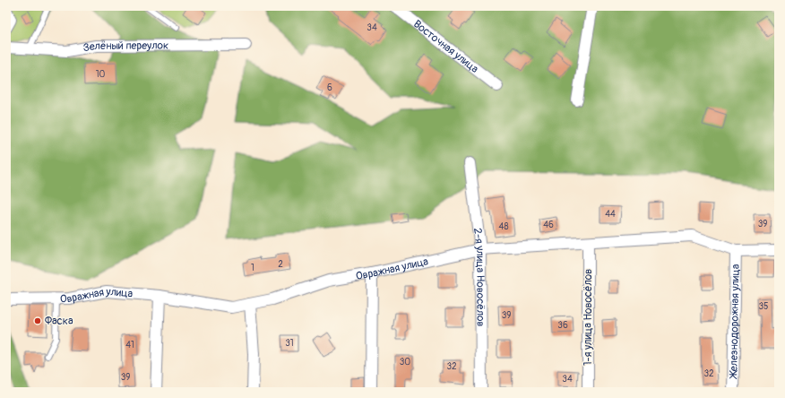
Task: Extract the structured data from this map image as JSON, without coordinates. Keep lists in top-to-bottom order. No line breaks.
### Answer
{"streets":{"street":["Восточная улица","Зелёный переулок","Овражная улица","2-я улица Новосёлов","1-я улица Новосёлов","Железнодорожная улица"]},"crossings":[["Овражная улица","2-я улица Новосёлов"],["Овражная улица","1-я улица Новосёлов"],["Овражная улица","Железнодорожная улица"]],"places":["Фаска"],"house_numbers":["34","10","6","44","39","46","48","2","1","35","39","36","31","41","30","32","32","39","34"]}
